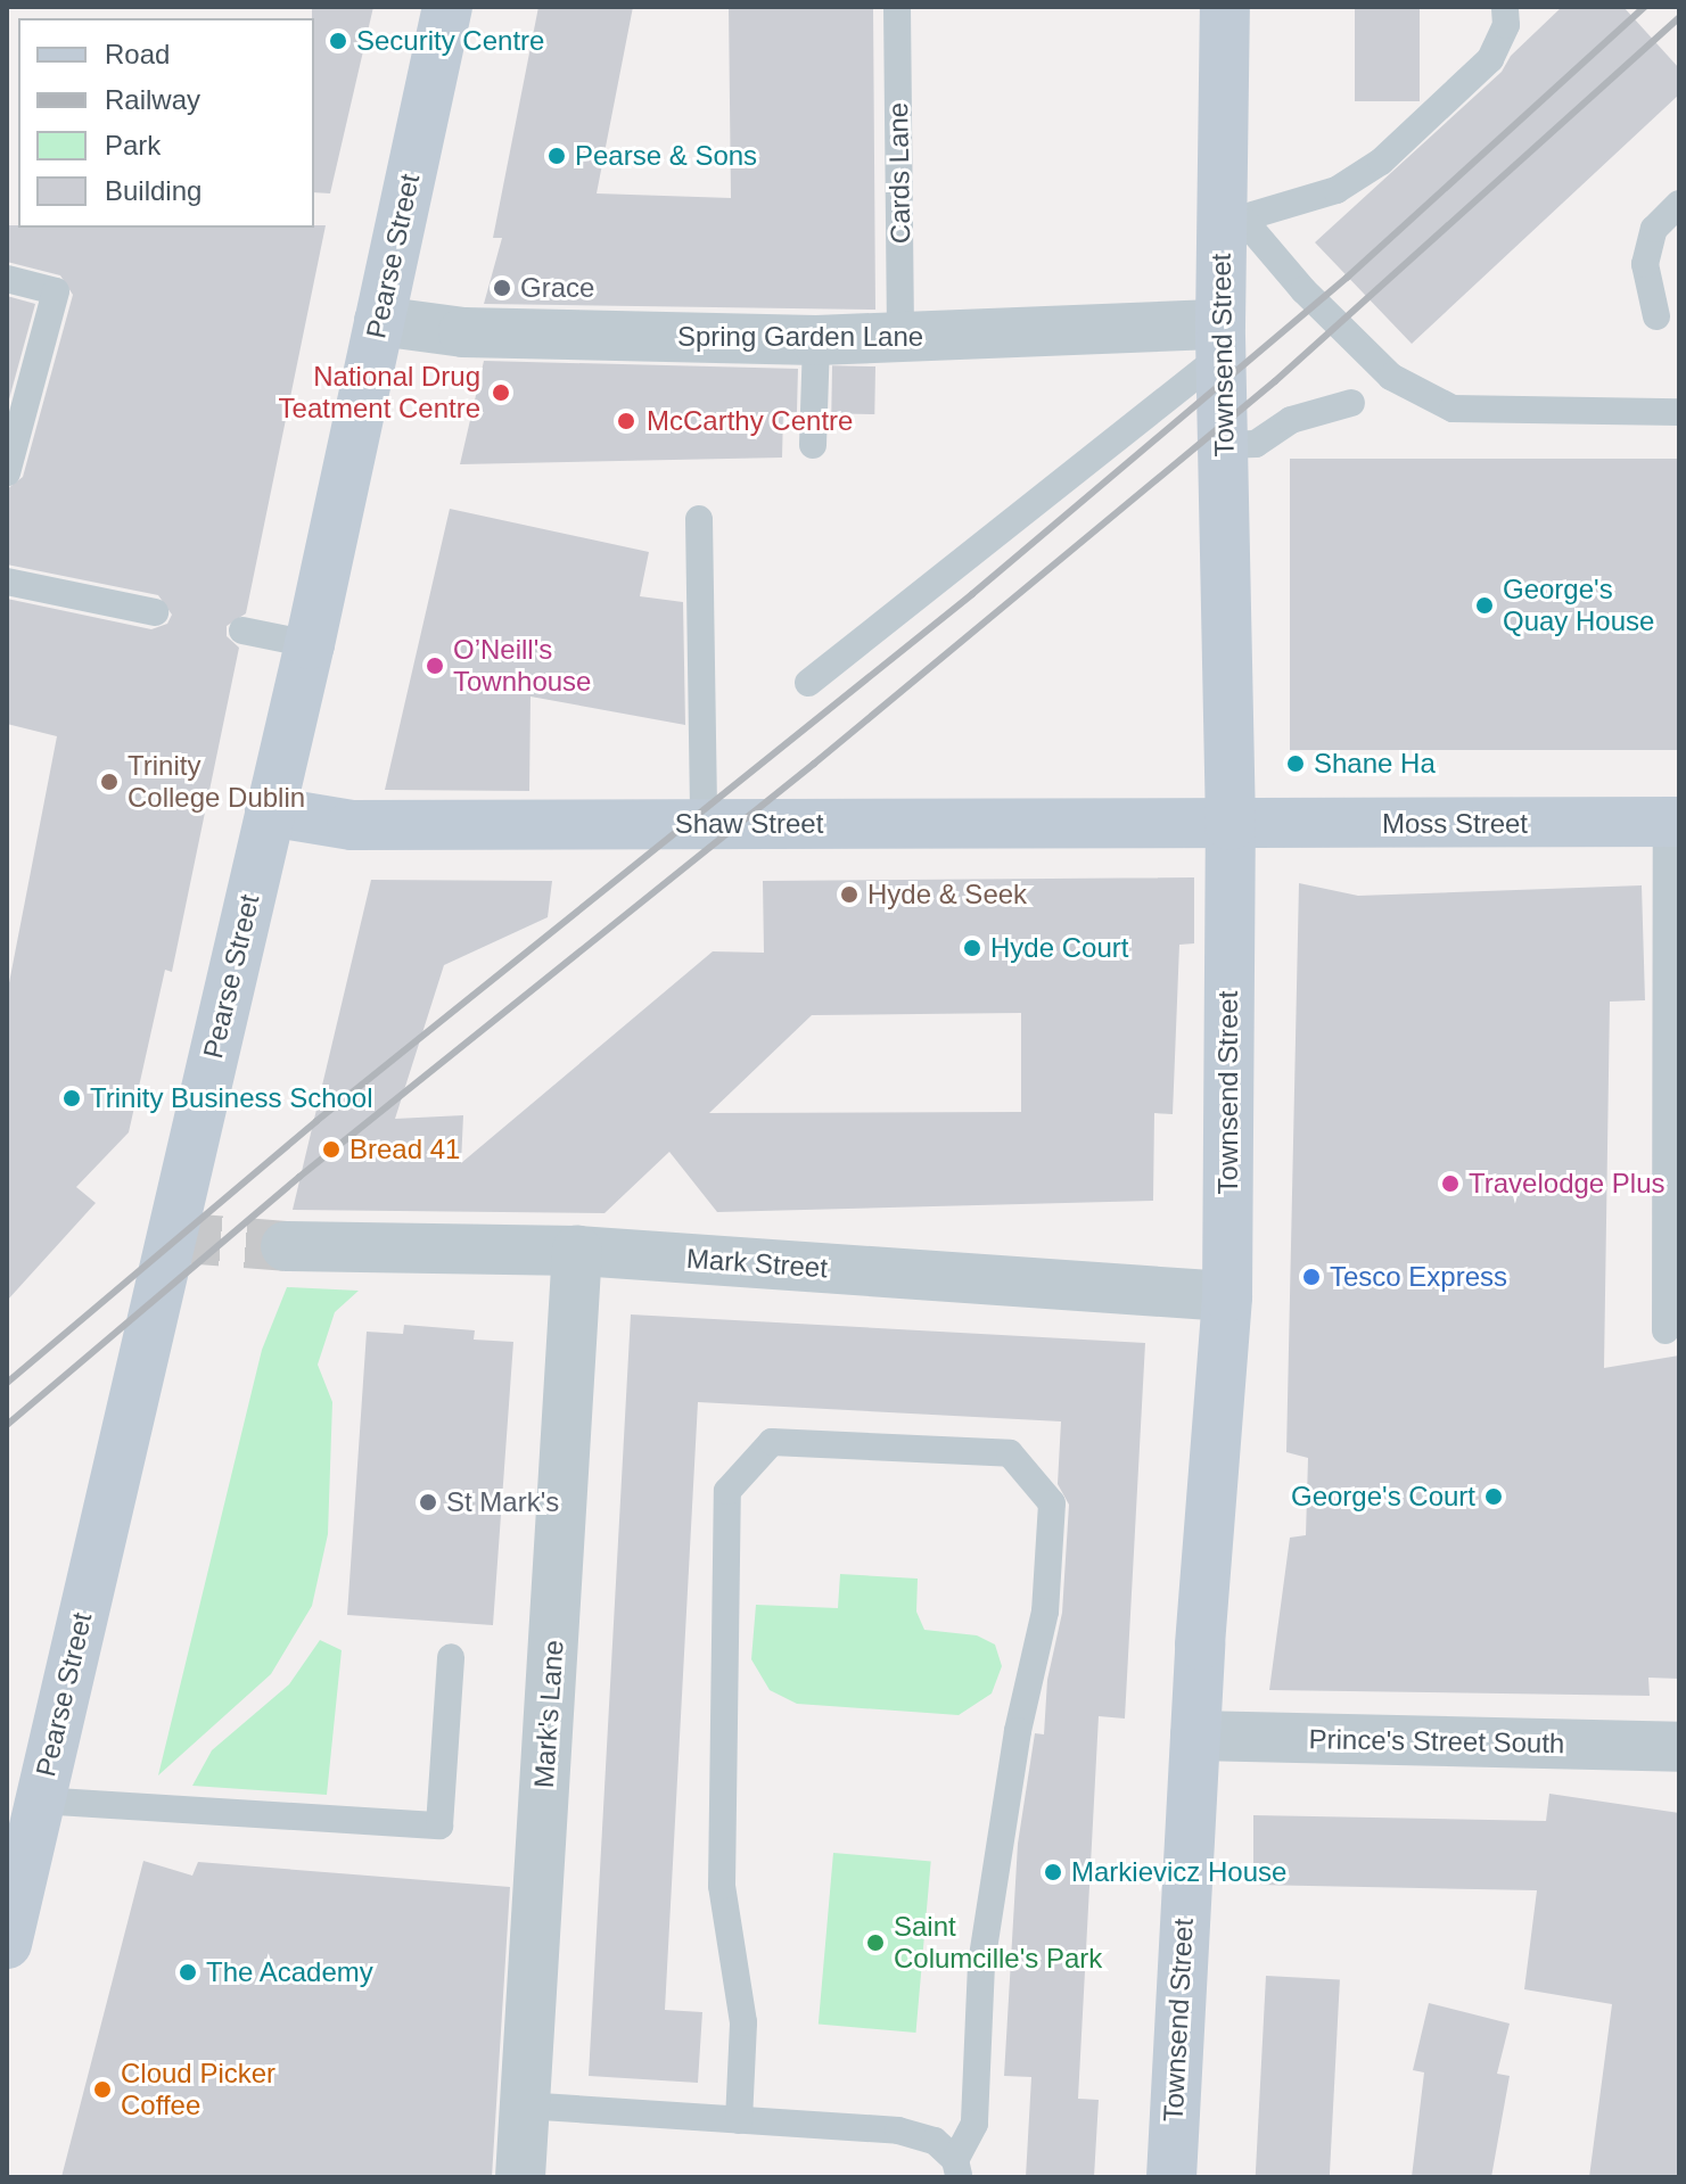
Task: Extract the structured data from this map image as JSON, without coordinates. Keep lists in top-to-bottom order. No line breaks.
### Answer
{"streets":{"main road":["Pearse Street","Townsend Street","Shaw Street","Moss Street"],"street":["Spring Garden Lane","Mark Street","Mark's Lane","Prince's Street South"],"lane":["Cards Lane"]},"crossings":[["Cards Lane","Spring Garden Lane"],["Pearse Street","Spring Garden Lane"],["Pearse Street","Shaw Street"],["Spring Garden Lane","Townsend Street"],["Townsend Street","Shaw Street"],["Townsend Street","Moss Street"],["Townsend Street","Mark Street"],["Townsend Street","Prince's Street South"],["Shaw Street","Moss Street"],["Mark Street","Mark's Lane"]],"places":["Security Centre","Pearse & Sons","Grace","National Drug Teatment Centre","McCarthy Centre","George's Quay House","O’Neill's Townhouse","Shane Ha","Trinity College Dublin","Hyde & Seek","Hyde Court","Trinity Business School","Bread 41","Travelodge Plus","Tesco Express","George's Court","St Mark's","Markievicz House","Saint Columcille's Park","The Academy","Cloud Picker Coffee"],"legend":["Road","Railway","Park","Building"]}
